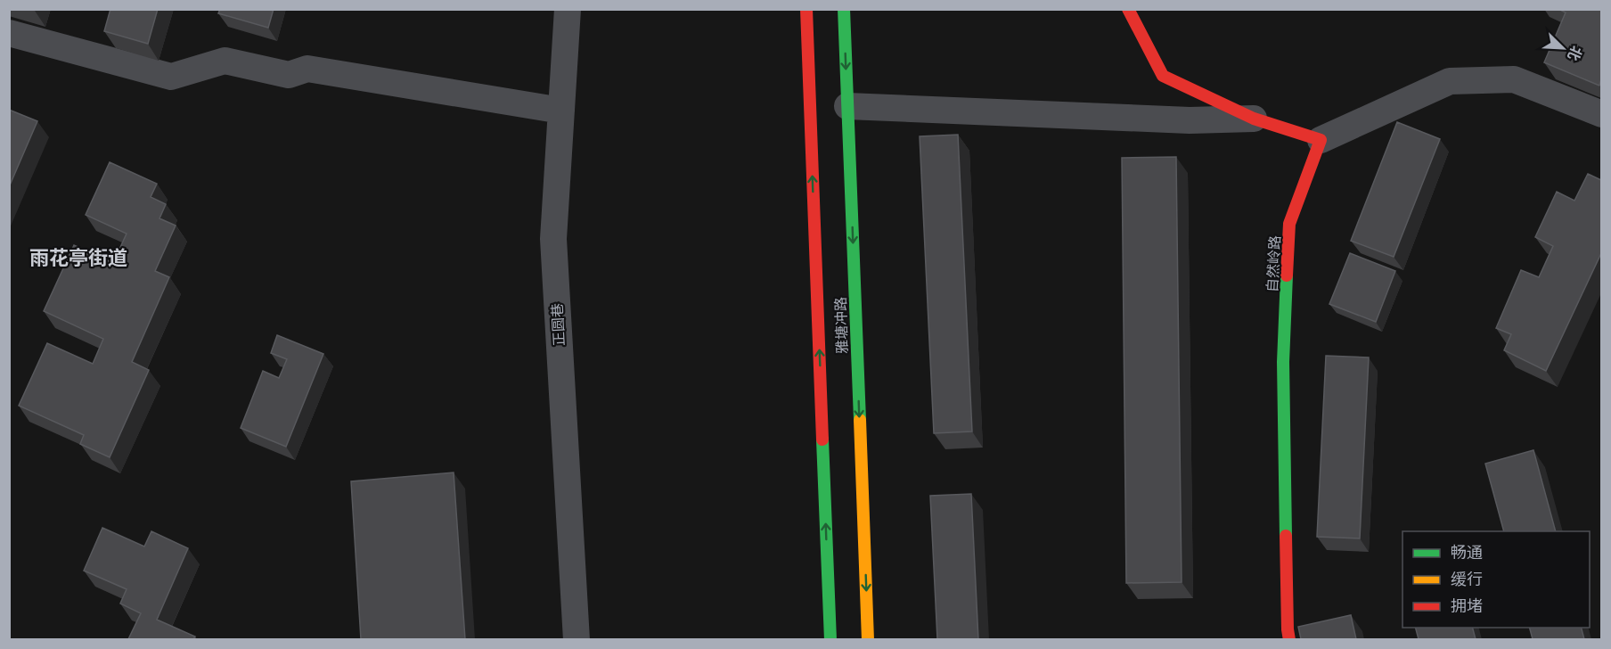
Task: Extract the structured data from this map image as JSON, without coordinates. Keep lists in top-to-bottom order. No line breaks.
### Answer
{"streets":{"street":["自然岭路","正圆巷","雅塘冲路"]},"districts":["雨花亭街道"],"legend":["畅通","缓行","拥堵"],"north":"bottom right"}
